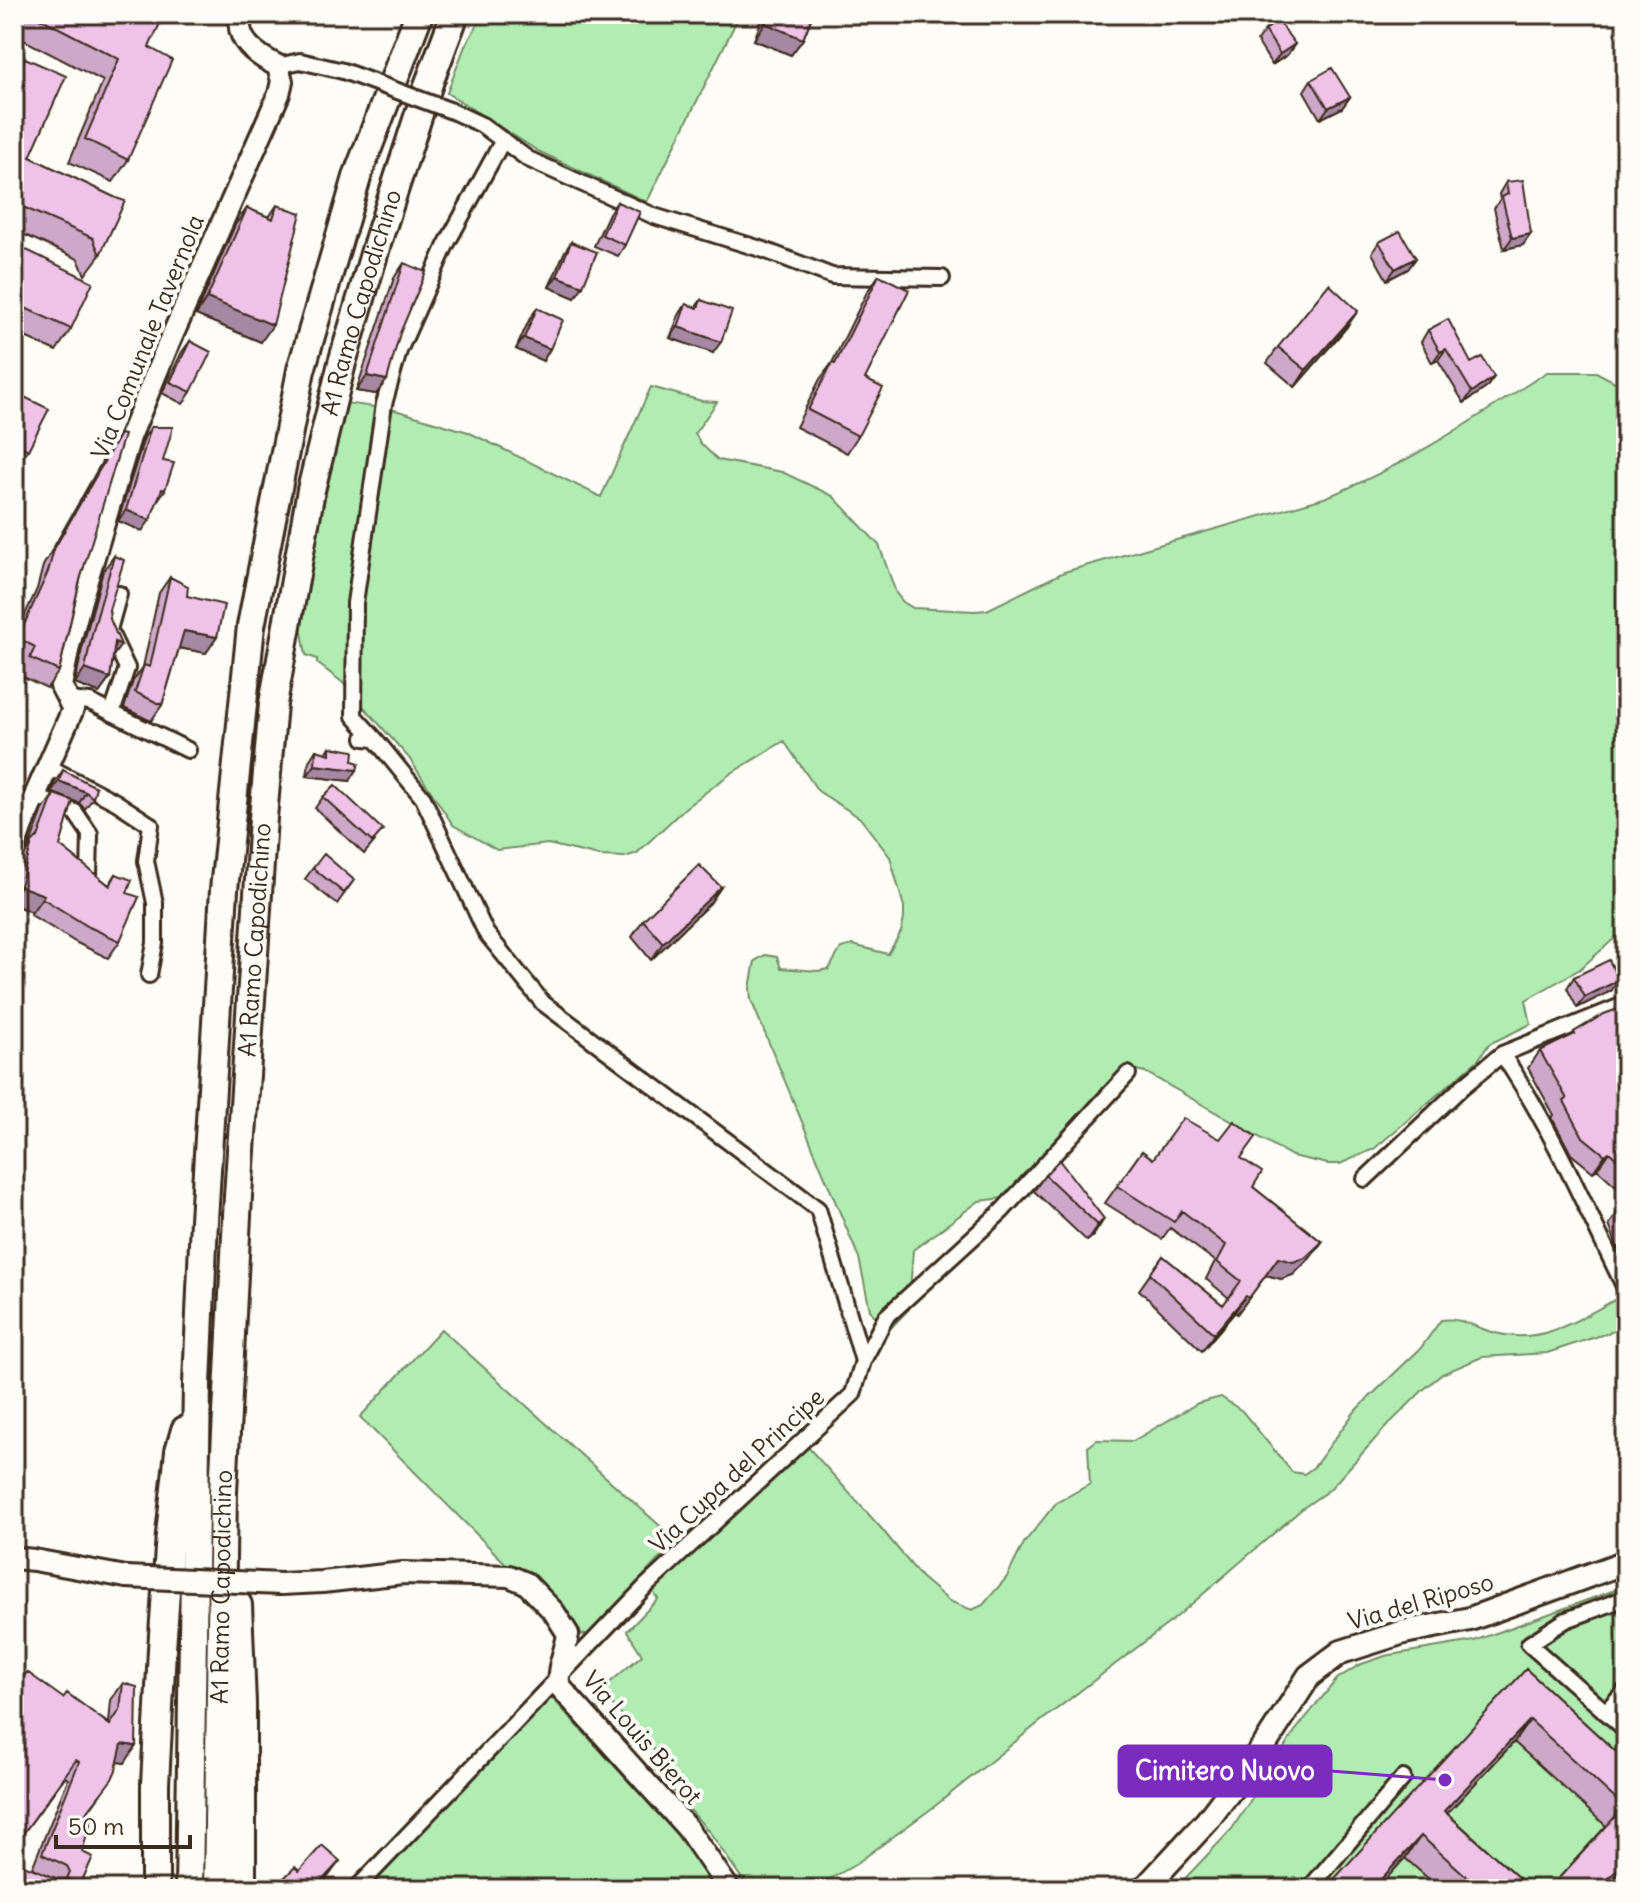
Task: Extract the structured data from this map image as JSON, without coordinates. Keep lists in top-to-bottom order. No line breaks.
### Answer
{"streets":{"highway":["A1 Ramo Capodichino"],"main road":["Via del Riposo"],"street":["Via Comunale Tavernola","Via Cupa del Principe","Via Louis Bierot"]},"crossings":[["Via Cupa del Principe","Via Louis Bierot"]],"places":["Cimitero Nuovo"],"scale_bar":"50 m"}
